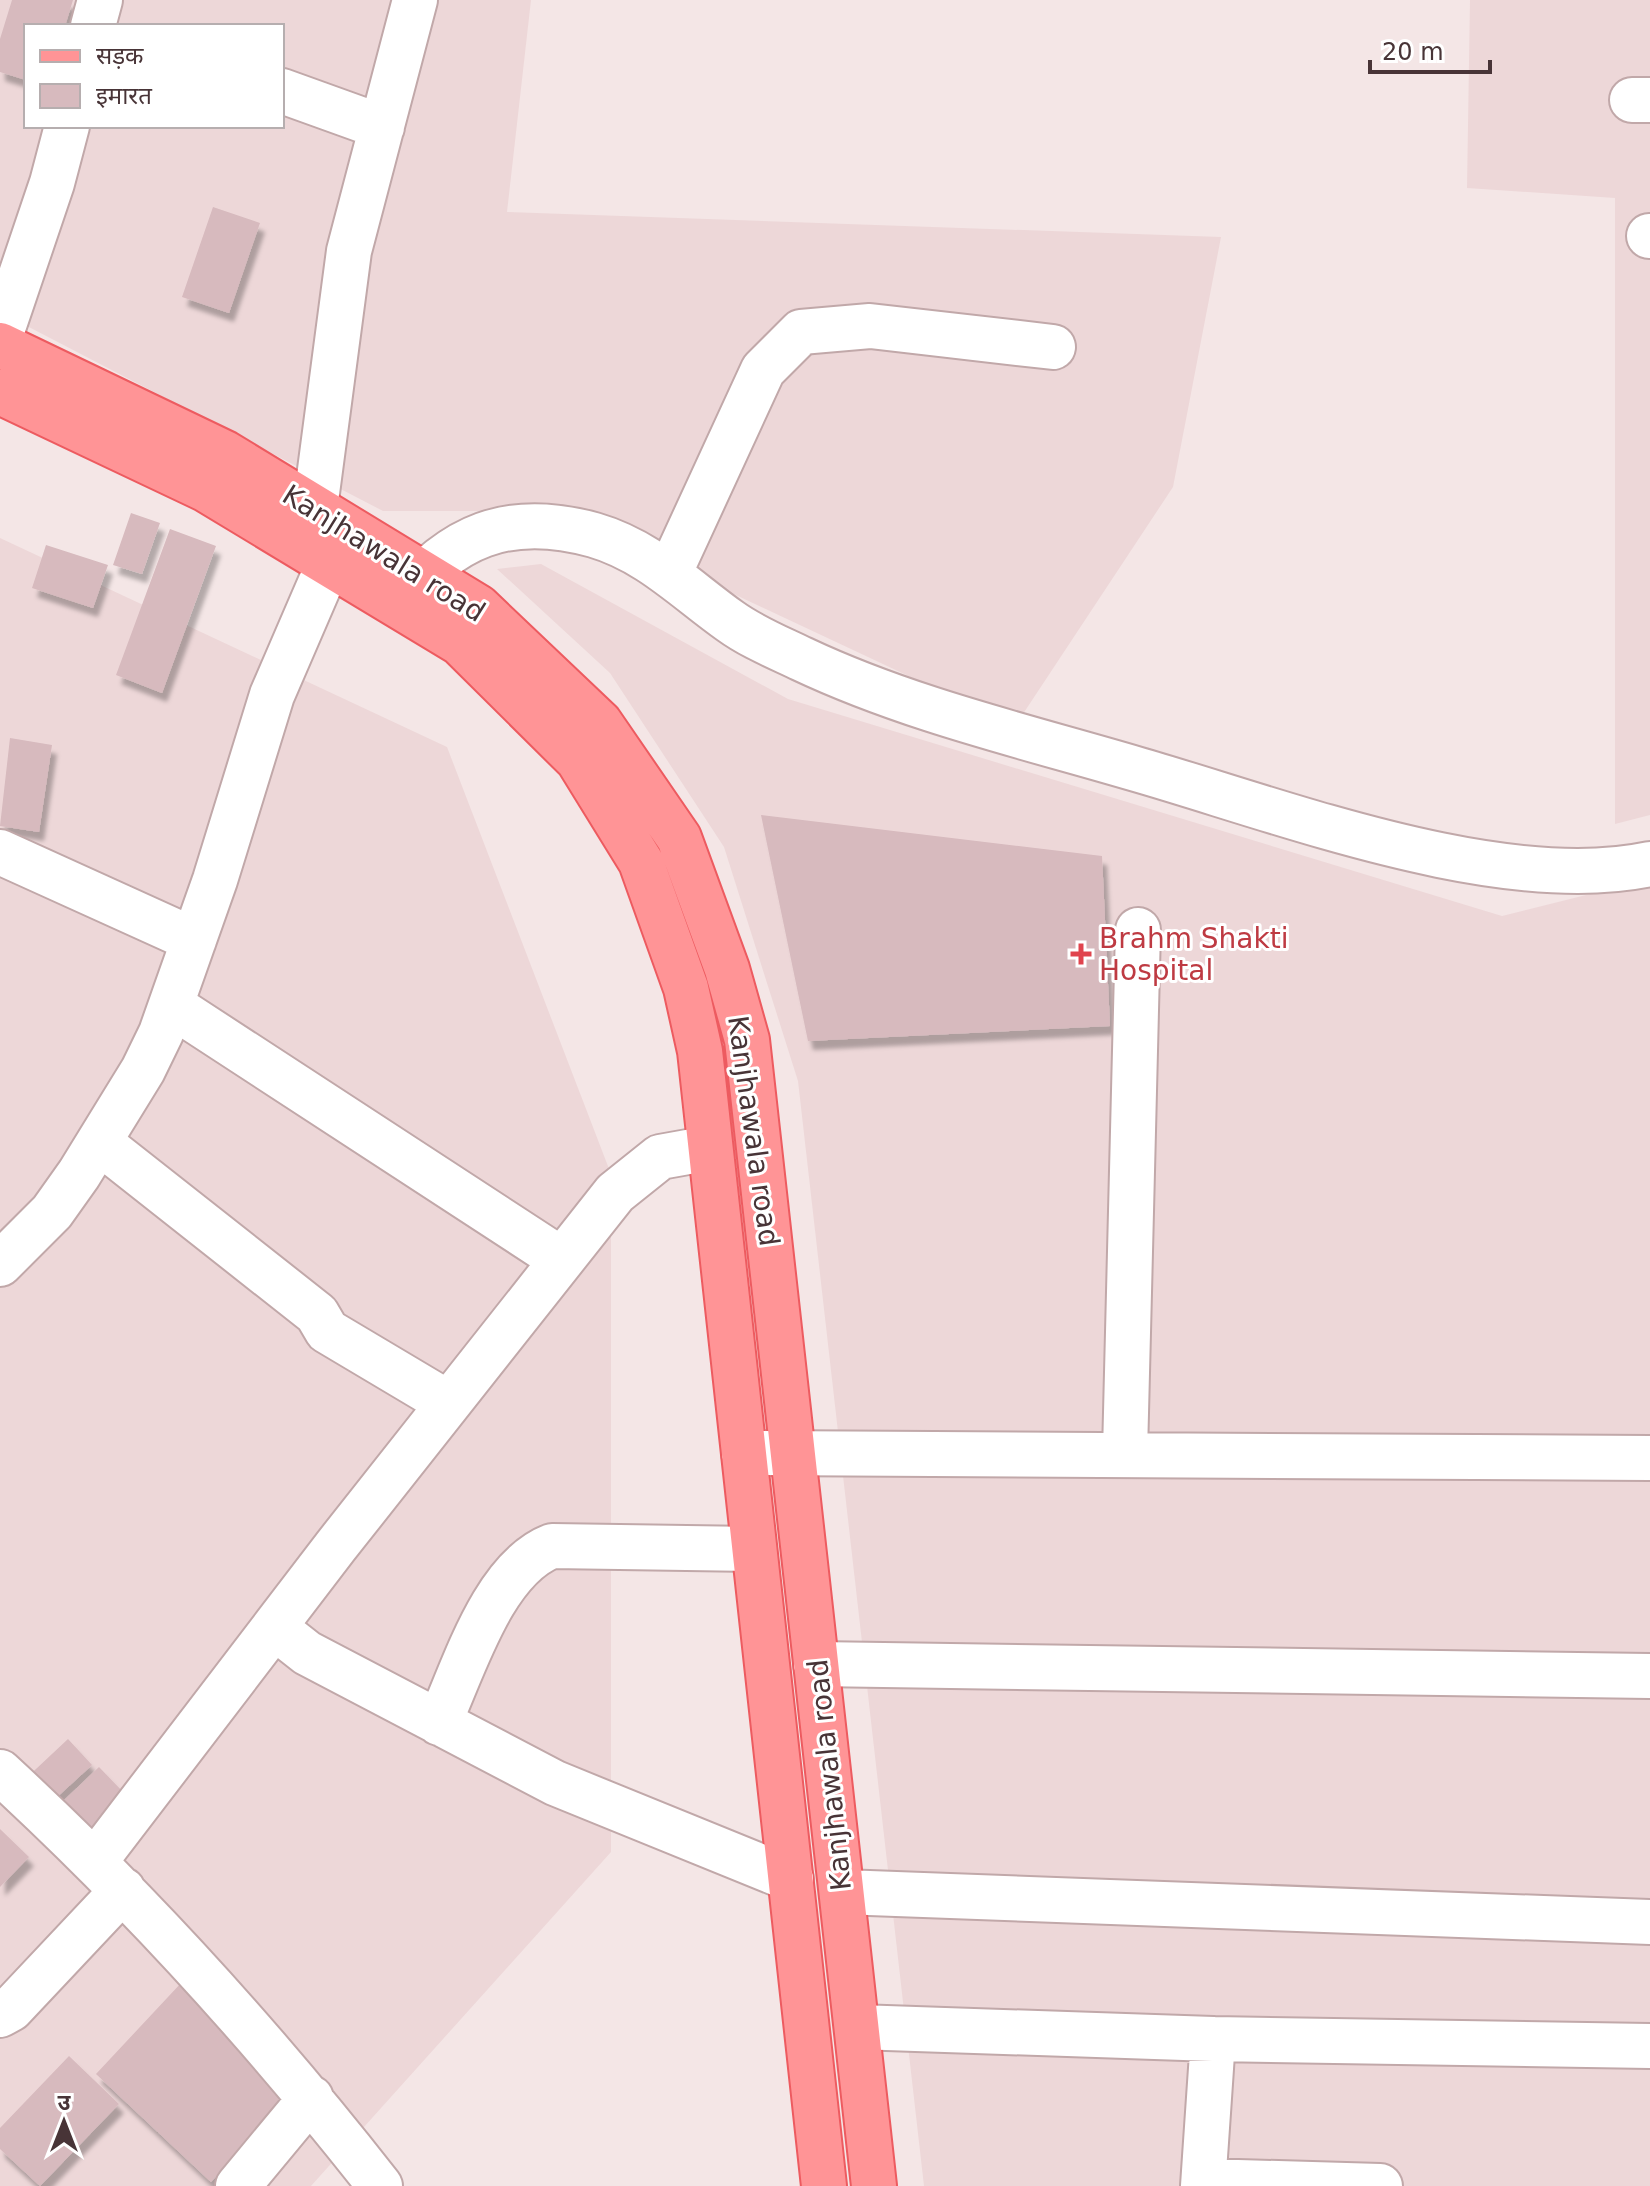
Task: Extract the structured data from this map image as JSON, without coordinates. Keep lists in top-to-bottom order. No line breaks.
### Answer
{"streets":{"main road":["Kanjhawala road"]},"places":{"health":["Brahm Shakti Hospital"]},"legend":["सड़क","इमारत"],"scale_bar":"20 m","north":"top"}
